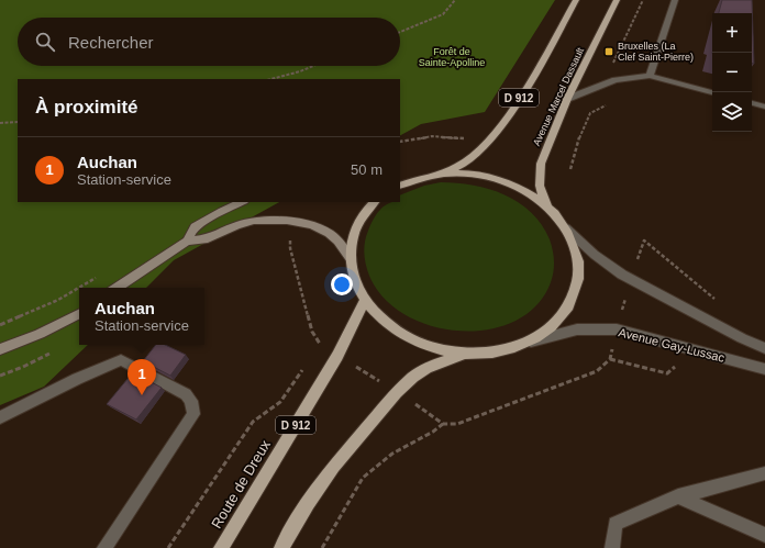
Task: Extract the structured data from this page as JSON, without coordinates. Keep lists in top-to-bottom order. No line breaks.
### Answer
{"streets":{"main road":["Avenue Marcel Dassault","D 912","Route de Dreux"],"street":["Avenue Gay-Lussac"]},"parks":["Forêt de Sainte-Apolline"],"places":{"transit":["Bruxelles (La Clef Saint-Pierre)"]},"page":{"map_buttons":["+","−"],"search":"Rechercher","heading":"À proximité","list":[{"mark":"1","name":"Auchan","note":"Station-service","value":"50 m"}],"popup":["Auchan","Station-service"],"pins":"1"}}
